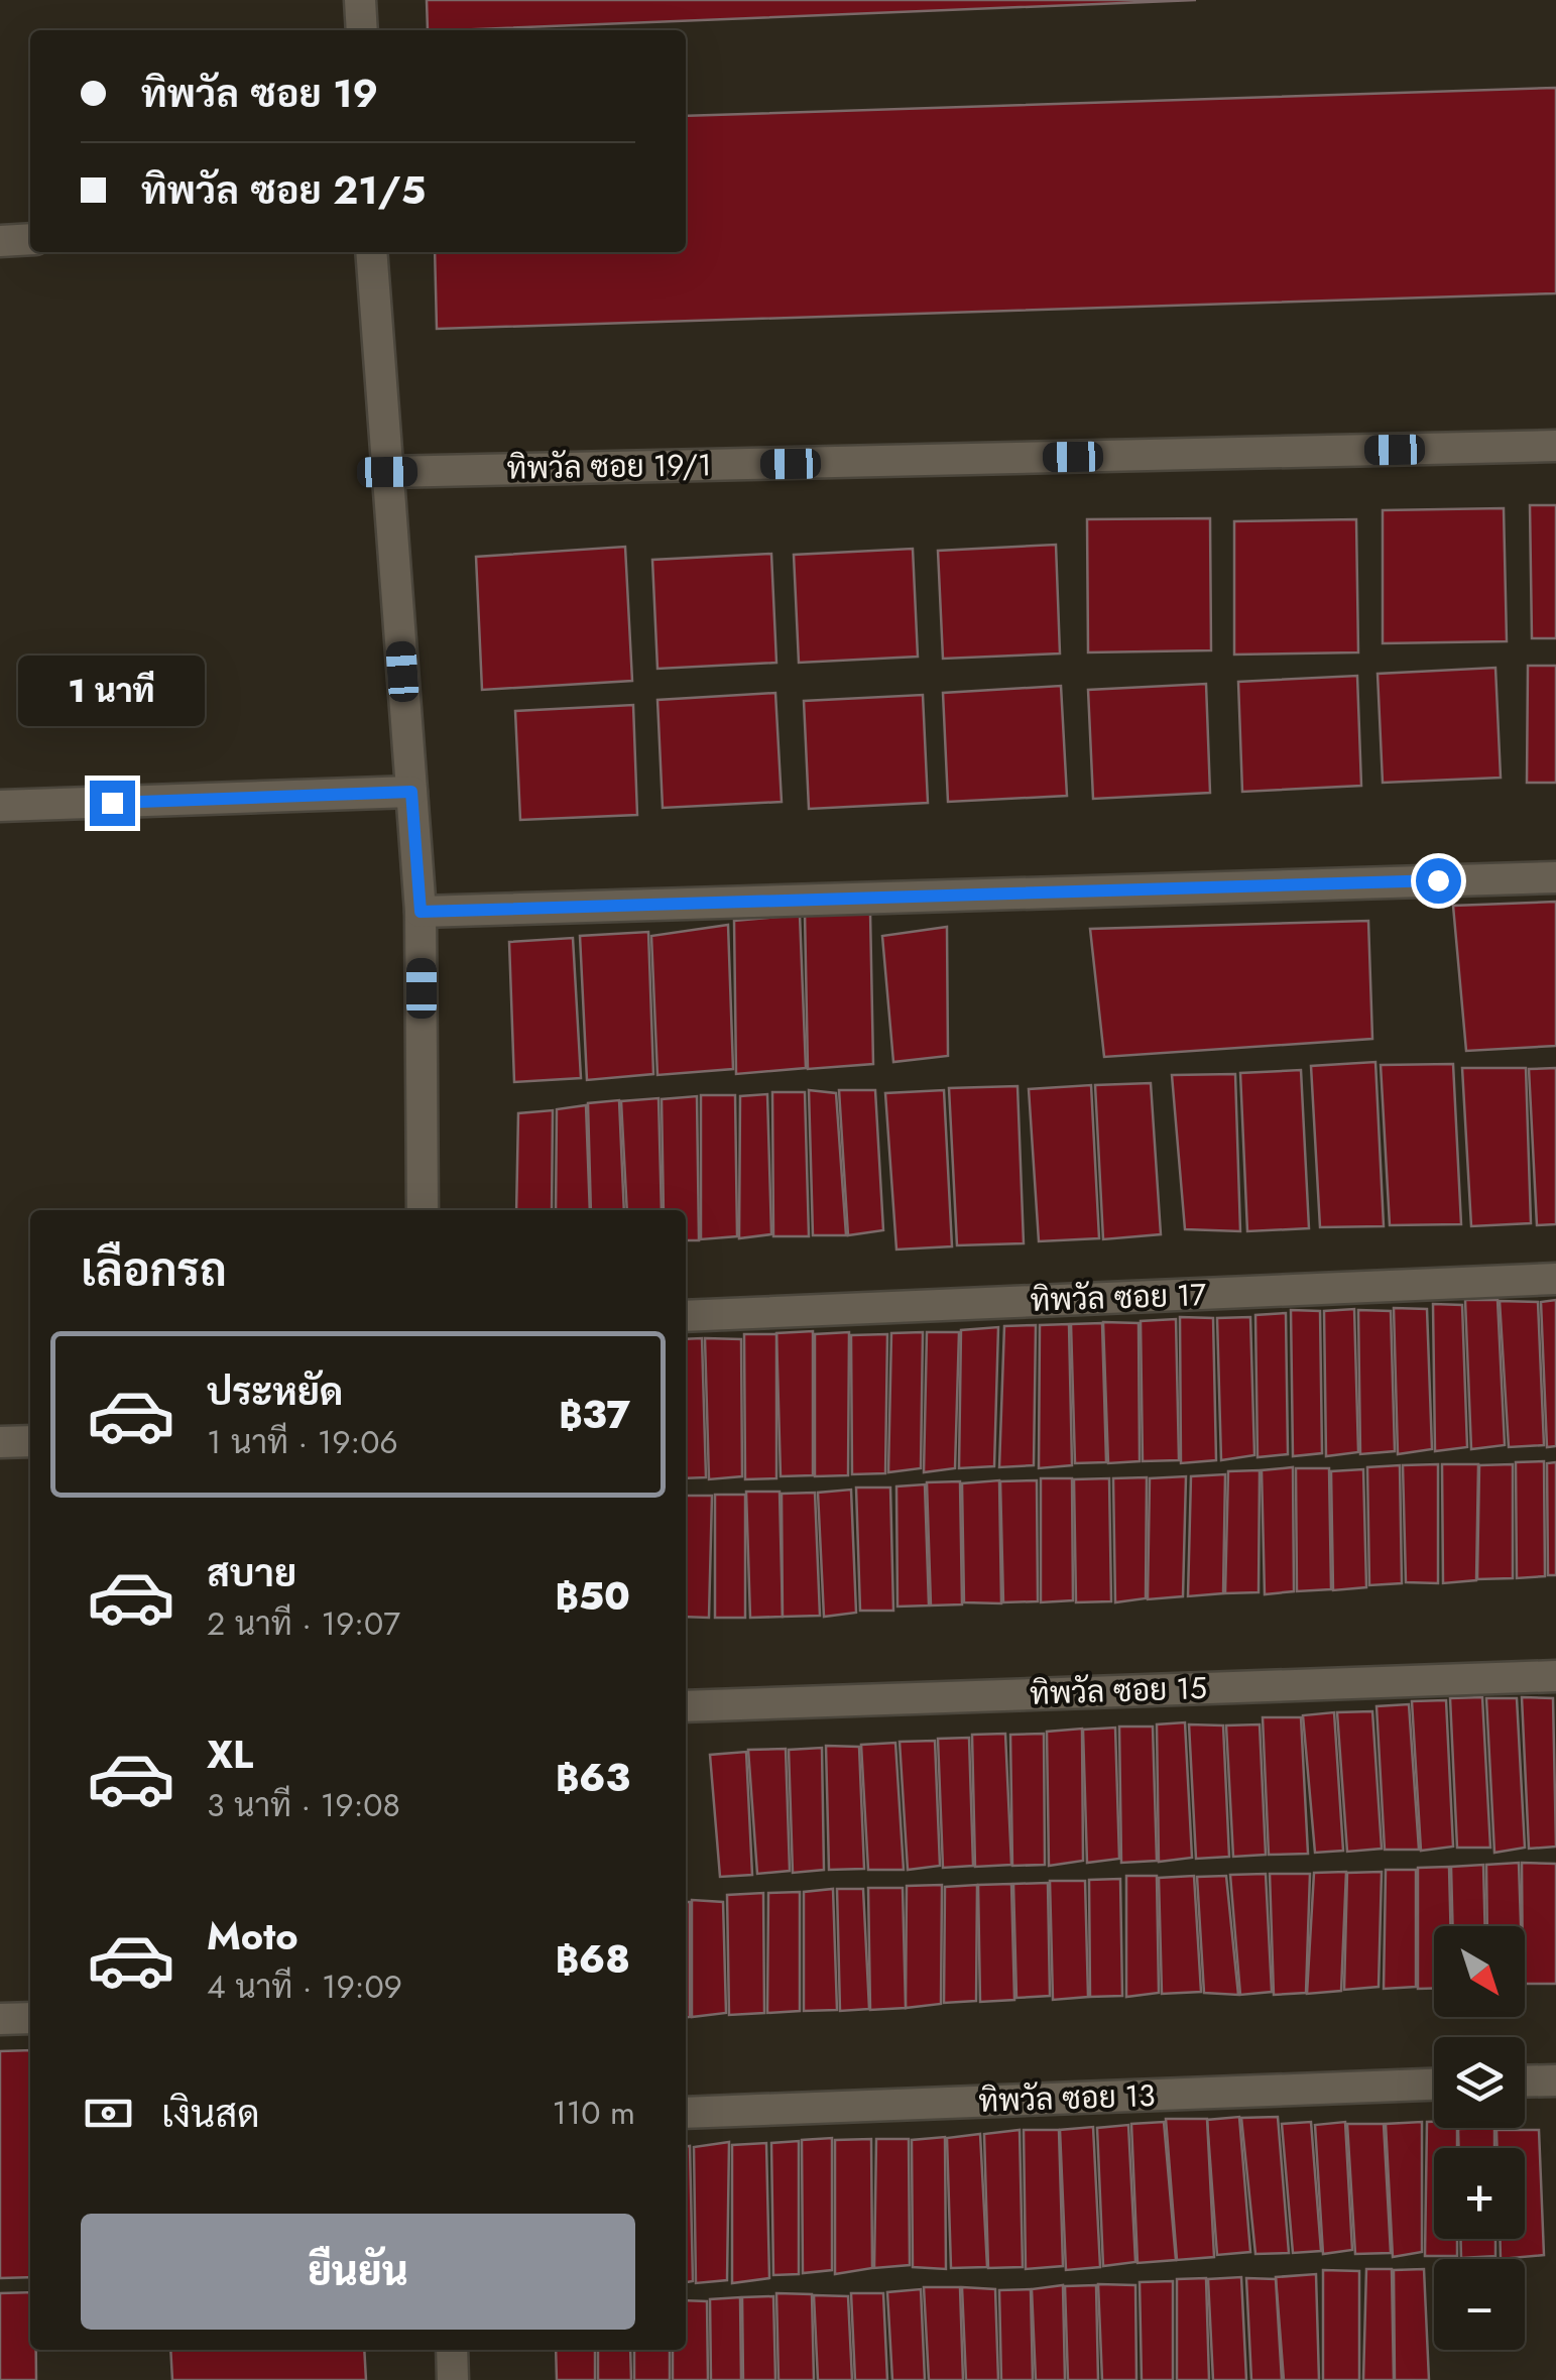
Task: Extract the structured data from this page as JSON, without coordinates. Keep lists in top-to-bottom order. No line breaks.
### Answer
{"streets":{"street":["ทิพวัล ซอย 19/1","ทิพวัล ซอย 17","ทิพวัล ซอย 15","ทิพวัล ซอย 13"]},"north":"bottom right","page":{"banner":["ทิพวัล ซอย 19","ทิพวัล ซอย 21/5"],"bubble":"1 นาที","heading":"เลือกรถ","list":[{"name":"ประหยัด","note":"1 นาที · 19:06","value":"฿37"},{"name":"สบาย","note":"2 นาที · 19:07","value":"฿50"},{"name":"XL","note":"3 นาที · 19:08","value":"฿63"},{"name":"Moto","note":"4 นาที · 19:09","value":"฿68"}],"map_buttons":["+","−"],"pay":["เงินสด","110 m"],"buttons":"ยืนยัน"}}
